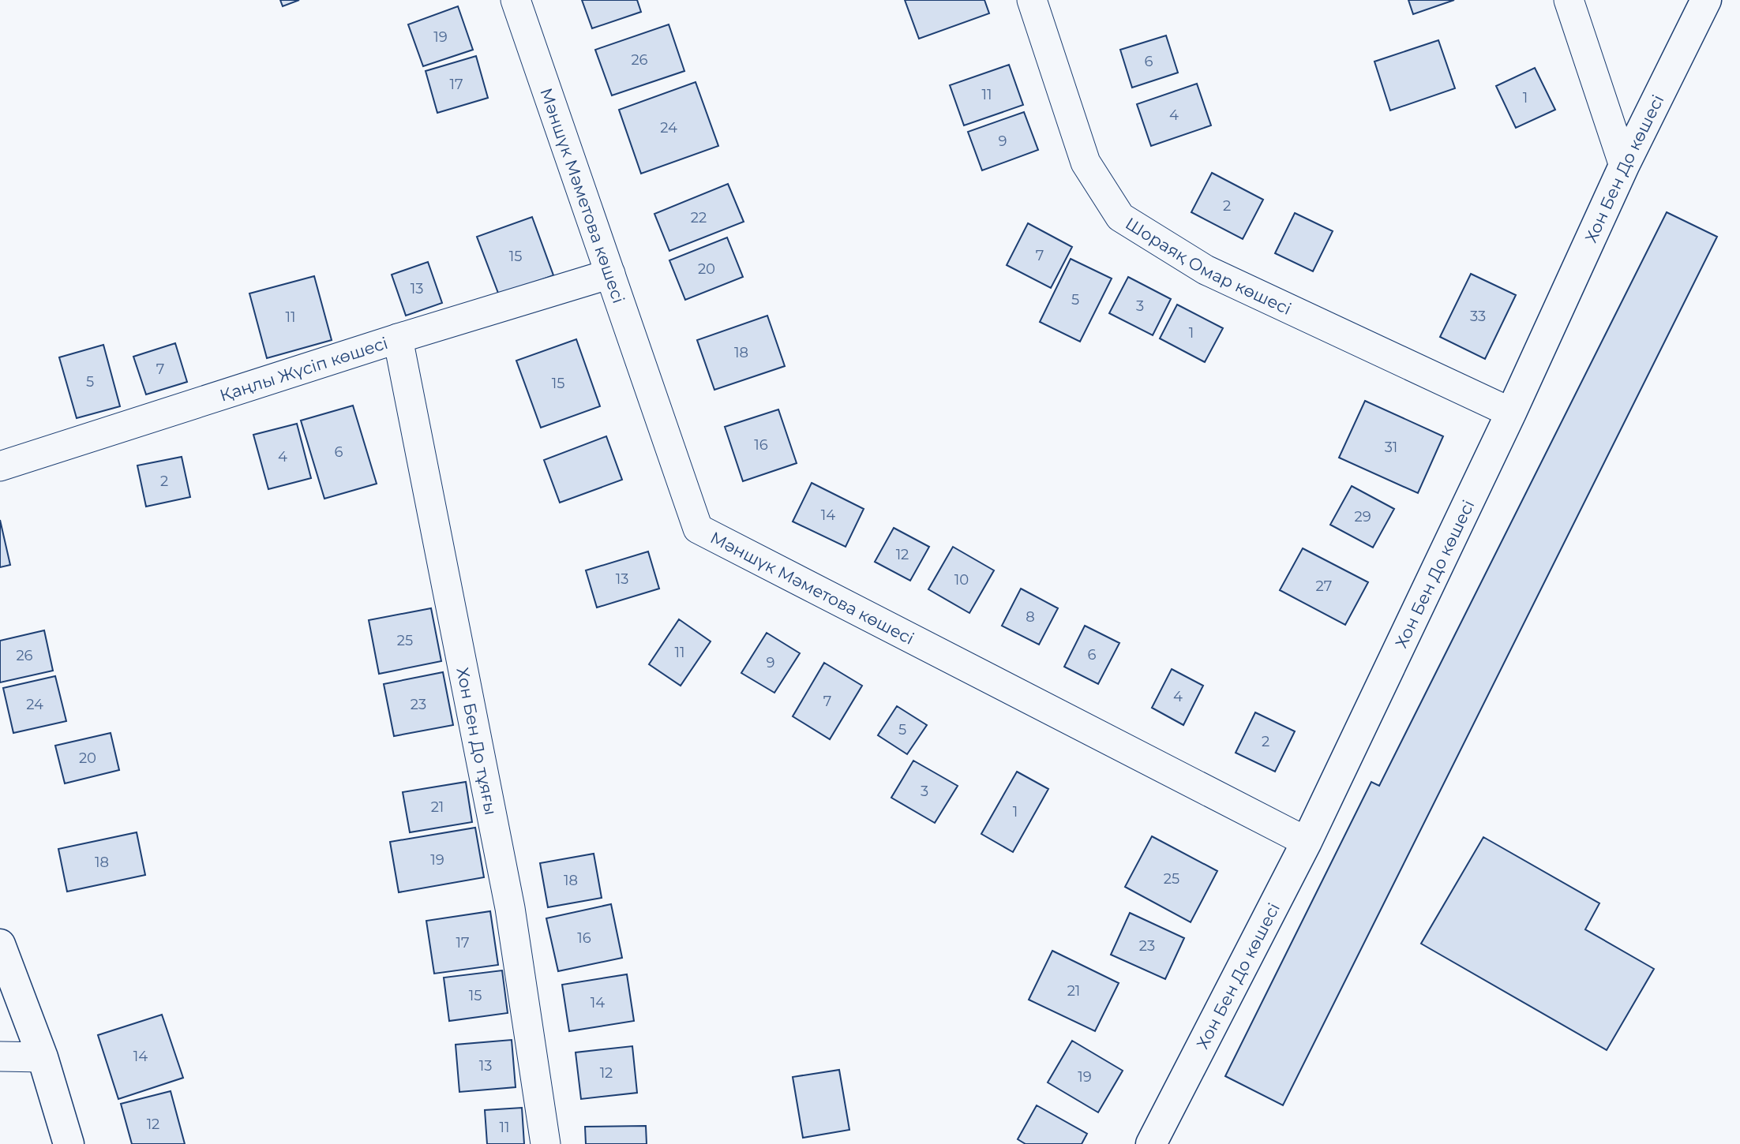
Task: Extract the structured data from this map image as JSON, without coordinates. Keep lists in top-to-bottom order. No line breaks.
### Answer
{"streets":{"street":["Хон Бен До көшесі","Мәншүк Мәметова көшесі","Шораяқ Омар көшесі","Қаңлы Жүсіп көшесі","Хон Бен До тұяғы"]},"crossings":[["Хон Бен До көшесі","Мәншүк Мәметова көшесі"],["Хон Бен До көшесі","Шораяқ Омар көшесі"],["Мәншүк Мәметова көшесі","Қаңлы Жүсіп көшесі"],["Қаңлы Жүсіп көшесі","Хон Бен До тұяғы"]],"house_numbers":["19","26","6","17","11","1","4","24","9","2","22","7","15","20","13","5","3","33","11","1","18","7","5","15","16","31","6","4","2","14","29","12","13","10","27","8","25","11","6","26","9","4","7","24","23","5","2","20","3","21","1","19","18","25","18","16","17","23","21","15","14","14","13","12","19","12","11"]}
